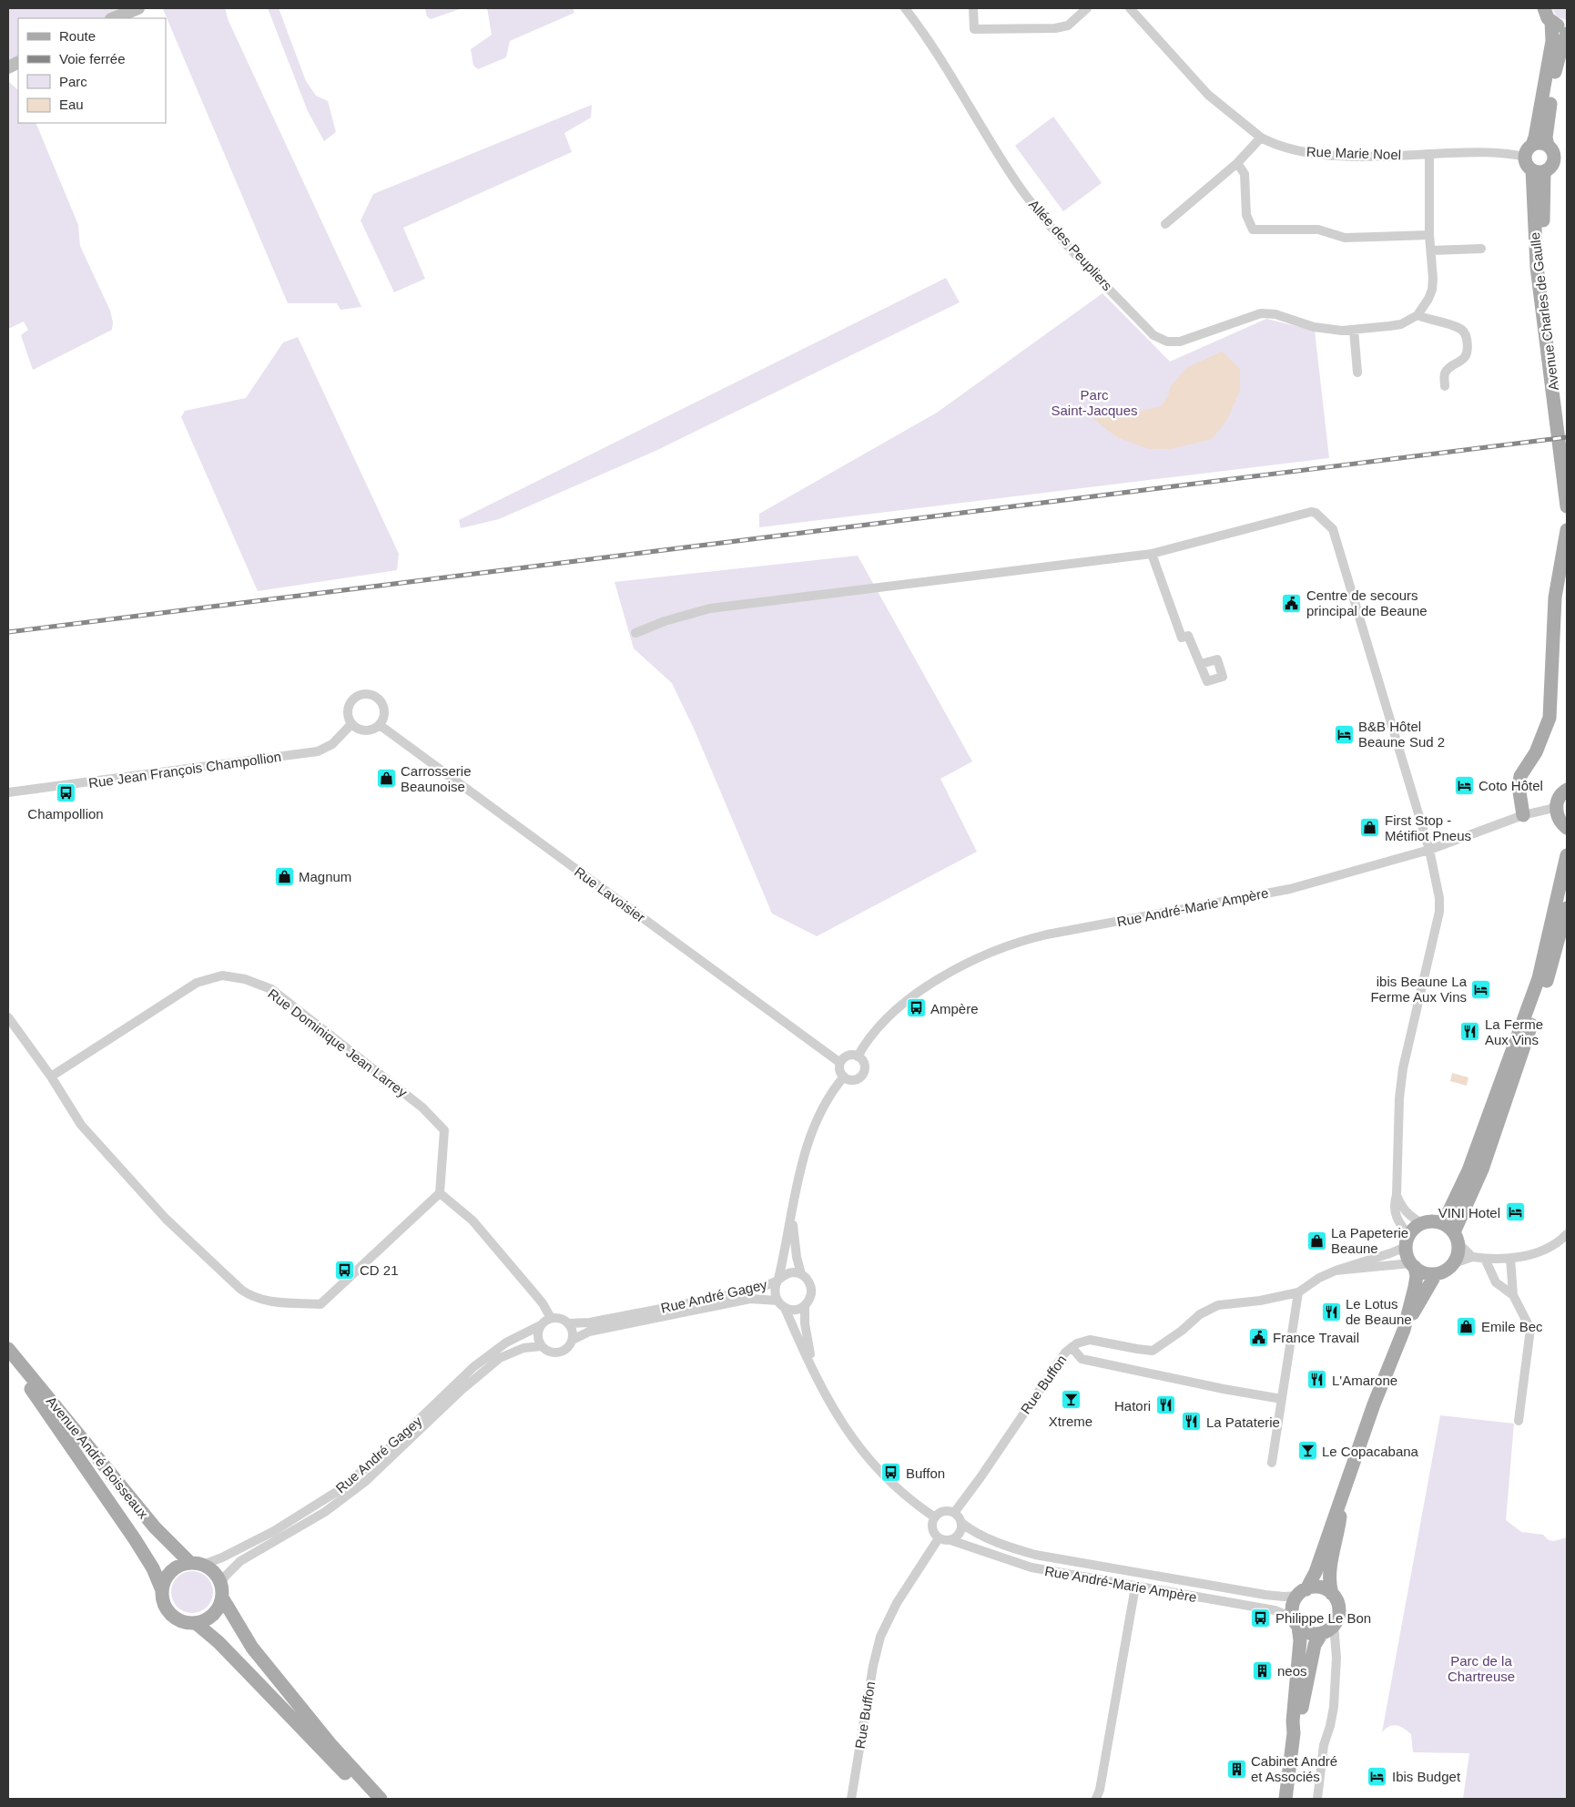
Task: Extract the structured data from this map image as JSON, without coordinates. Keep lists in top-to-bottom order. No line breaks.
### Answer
{"streets":{"main road":["Avenue Charles de Gaulle","Avenue André Boisseaux"],"street":["Rue Marie Noel","Allée des Peupliers","Rue Jean François Champollion","Rue Lavoisier","Rue André-Marie Ampère","Rue Dominique Jean Larrey","Rue André Gagey","Rue Buffon"]},"crossings":[["Rue Marie Noel","Avenue Charles de Gaulle"],["Rue Jean François Champollion","Rue Lavoisier"],["Rue Lavoisier","Rue André-Marie Ampère"],["Rue André-Marie Ampère","Rue Buffon"],["Rue André Gagey","Avenue André Boisseaux"]],"parks":["Parc Saint-Jacques","Parc de la Chartreuse"],"places":{"public building":["Centre de secours principal de Beaune","France Travail"],"hotel":["B&B Hôtel Beaune Sud 2","Coto Hôtel","ibis Beaune La Ferme Aux Vins","VINI Hotel","Ibis Budget"],"shop":["Carrosserie Beaunoise","First Stop - Métifiot Pneus","Magnum","La Papeterie Beaune","Emile Bec"],"bus stop":["Champollion","Ampère","CD 21","Buffon","Philippe Le Bon"],"restaurant":["La Ferme Aux Vins","Le Lotus de Beaune","L'Amarone","Hatori","La Pataterie"],"bar":["Xtreme","Le Copacabana"],"building":["neos","Cabinet André et Associés"]},"legend":["Route","Voie ferrée","Parc","Eau"]}
